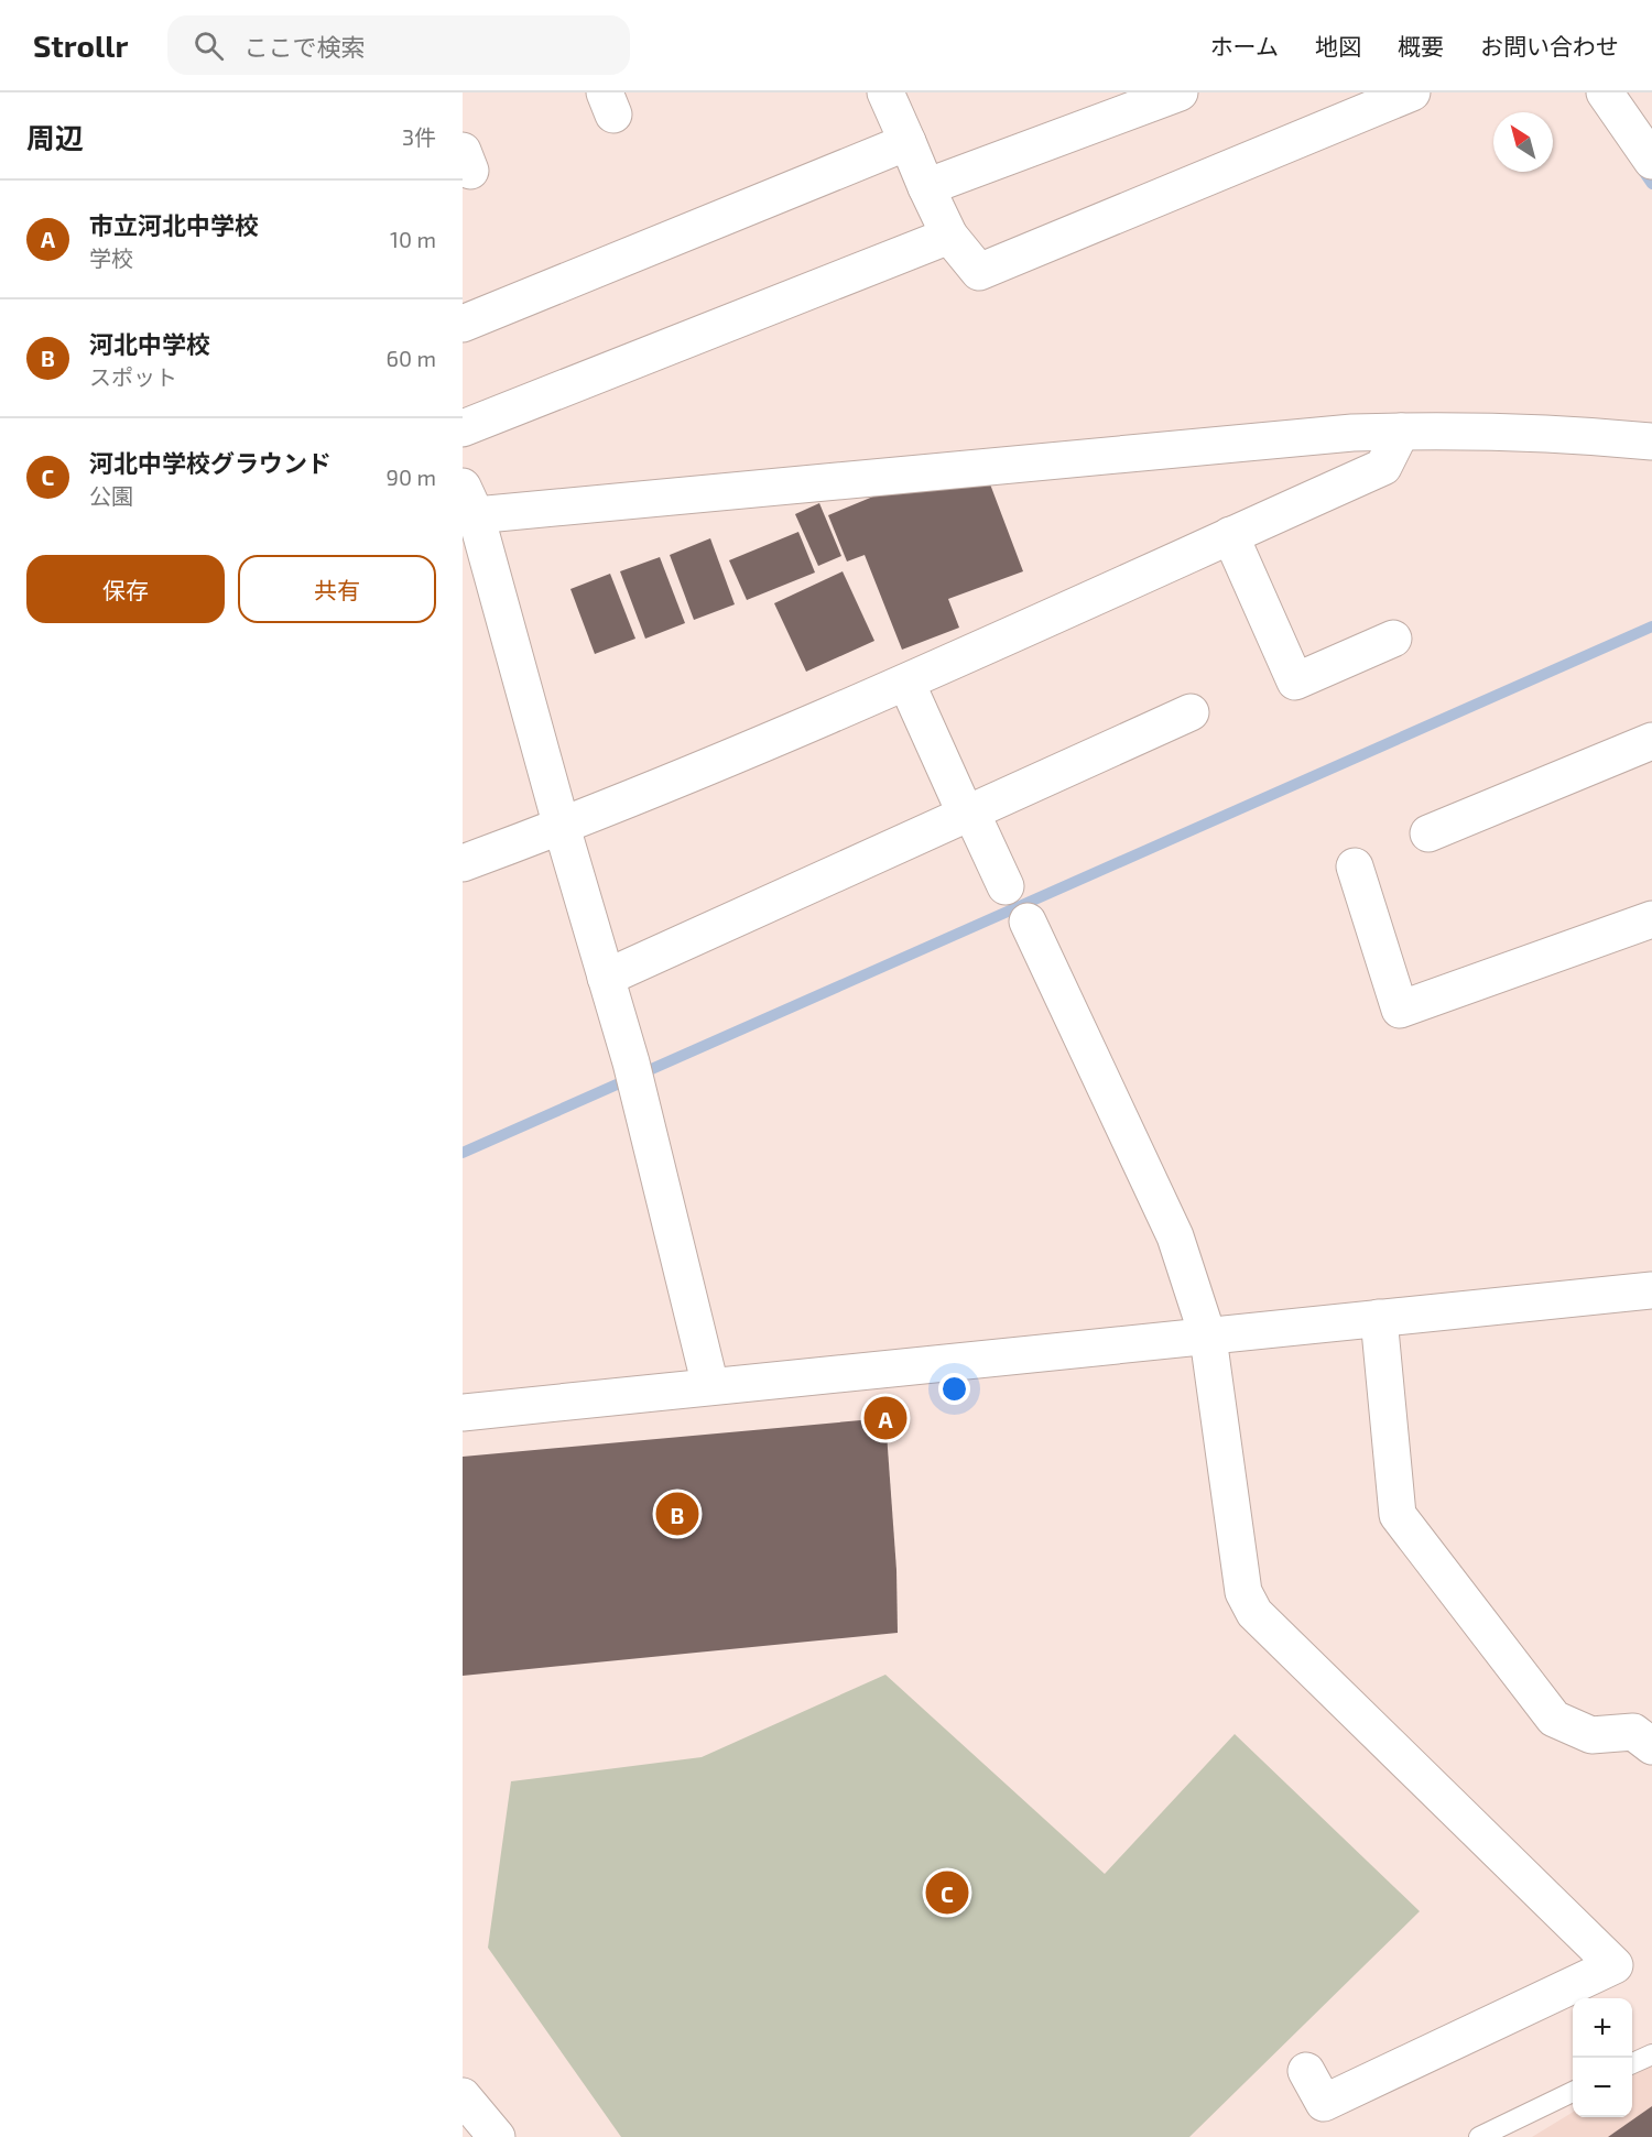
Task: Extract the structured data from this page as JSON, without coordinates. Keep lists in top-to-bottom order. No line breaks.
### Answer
{"north":"top left","page":{"header":"Strollr","search":"ここで検索","nav":["ホーム","地図","概要","お問い合わせ"],"heading":["周辺","3件"],"list":[{"mark":"A","name":"市立河北中学校","note":"学校","value":"10 m"},{"mark":"B","name":"河北中学校","note":"スポット","value":"60 m"},{"mark":"C","name":"河北中学校グラウンド","note":"公園","value":"90 m"}],"buttons":["保存","共有"],"pins":["A","B","C"],"map_buttons":["+","−"]}}
